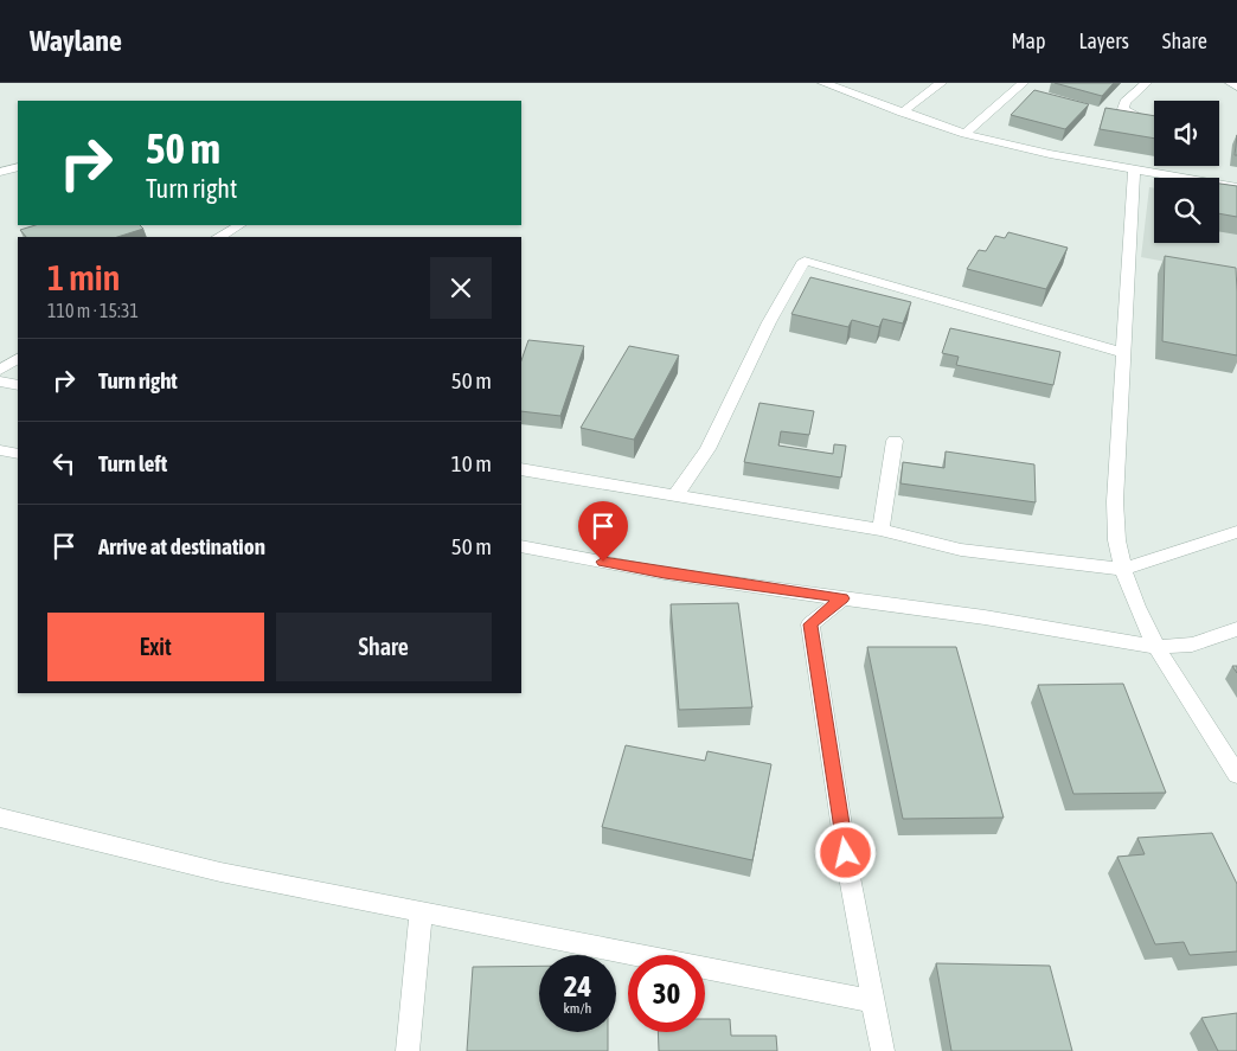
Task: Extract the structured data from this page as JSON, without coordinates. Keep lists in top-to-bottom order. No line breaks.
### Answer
{"page":{"header":"Waylane","nav":["Map","Layers","Share"],"turn":["50 m","Turn right"],"heading":["1 min","110 m · 15:31"],"list":[{"name":"Turn right","value":"50 m"},{"name":"Turn left","value":"10 m"},{"name":"Arrive at destination","value":"50 m"}],"buttons":["Exit","Share"],"speed":"24 km/h","limit":"30"}}
